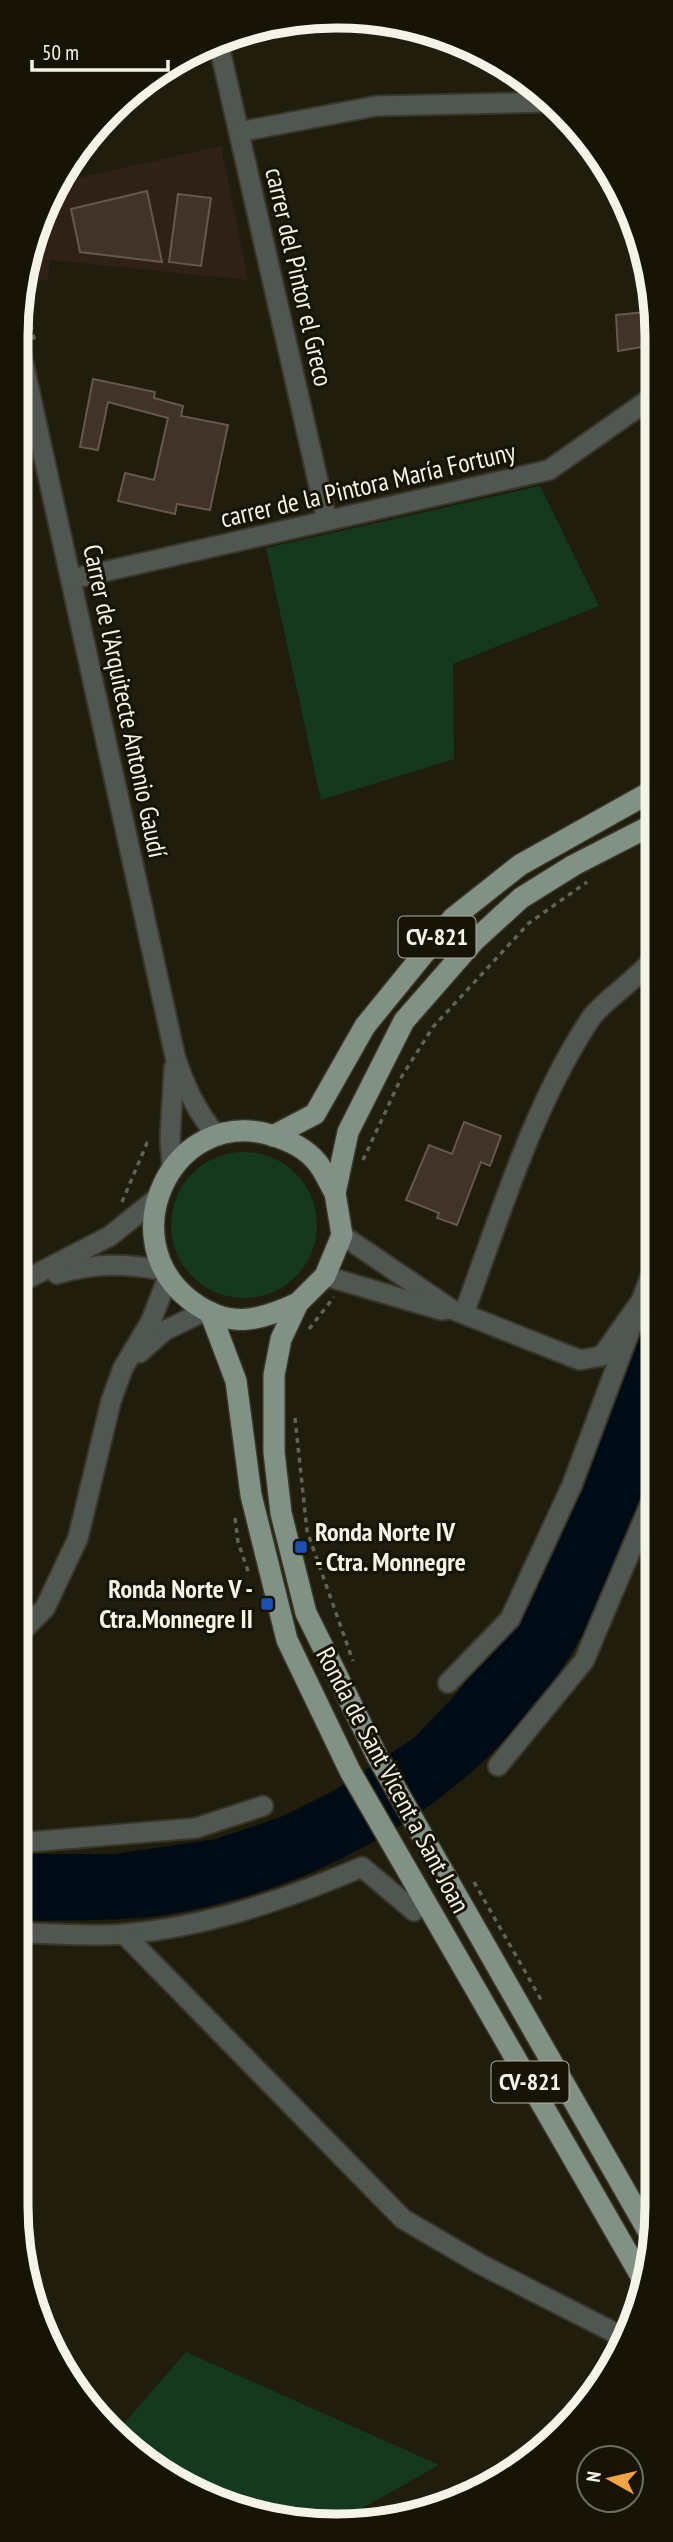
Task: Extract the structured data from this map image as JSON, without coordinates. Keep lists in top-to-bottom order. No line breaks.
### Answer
{"streets":{"main road":["CV-821","Ronda de Sant Vicent a Sant Joan"],"street":["carrer del Pintor el Greco","carrer de la Pintora María Fortuny","Carrer de l'Arquitecte Antonio Gaudí"]},"crossings":[["carrer del Pintor el Greco","carrer de la Pintora María Fortuny"],["carrer de la Pintora María Fortuny","Carrer de l'Arquitecte Antonio Gaudí"],["Carrer de l'Arquitecte Antonio Gaudí","CV-821"],["Carrer de l'Arquitecte Antonio Gaudí","Ronda de Sant Vicent a Sant Joan"],["CV-821","Ronda de Sant Vicent a Sant Joan"]],"places":{"transit":["Ronda Norte IV - Ctra. Monnegre","Ronda Norte V - Ctra.Monnegre II"]},"scale_bar":"50 m","north":"left"}
